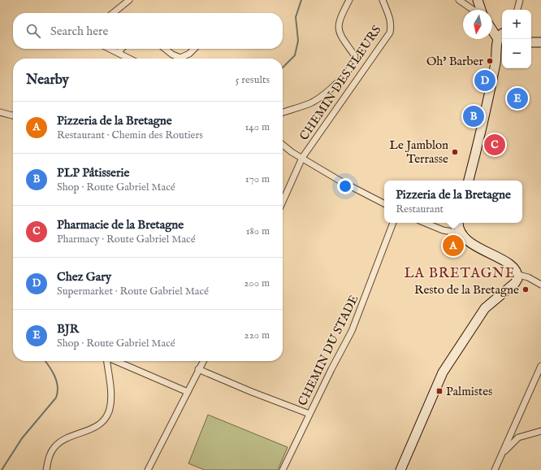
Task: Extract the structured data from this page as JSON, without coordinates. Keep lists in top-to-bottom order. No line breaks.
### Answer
{"streets":{"street":["CHEMIN DES FLEURS","CHEMIN DU STADE"]},"districts":["LA BRETAGNE"],"places":{"other":["Oh' Barber","Le Jamblon Terrasse","Resto de la Bretagne"],"transit":["Palmistes"]},"north":"bottom","page":{"map_buttons":["+","−"],"search":"Search here","heading":["Nearby","5 results"],"pins":["D","E","B","C","A"],"list":[{"mark":"A","name":"Pizzeria de la Bretagne","note":"Restaurant · Chemin des Routiers","value":"140 m"},{"mark":"B","name":"PLP Pâtisserie","note":"Shop · Route Gabriel Macé","value":"170 m"},{"mark":"C","name":"Pharmacie de la Bretagne","note":"Pharmacy · Route Gabriel Macé","value":"180 m"},{"mark":"D","name":"Chez Gary","note":"Supermarket · Route Gabriel Macé","value":"200 m"},{"mark":"E","name":"BJR","note":"Shop · Route Gabriel Macé","value":"220 m"}],"popup":["Pizzeria de la Bretagne","Restaurant"]}}
